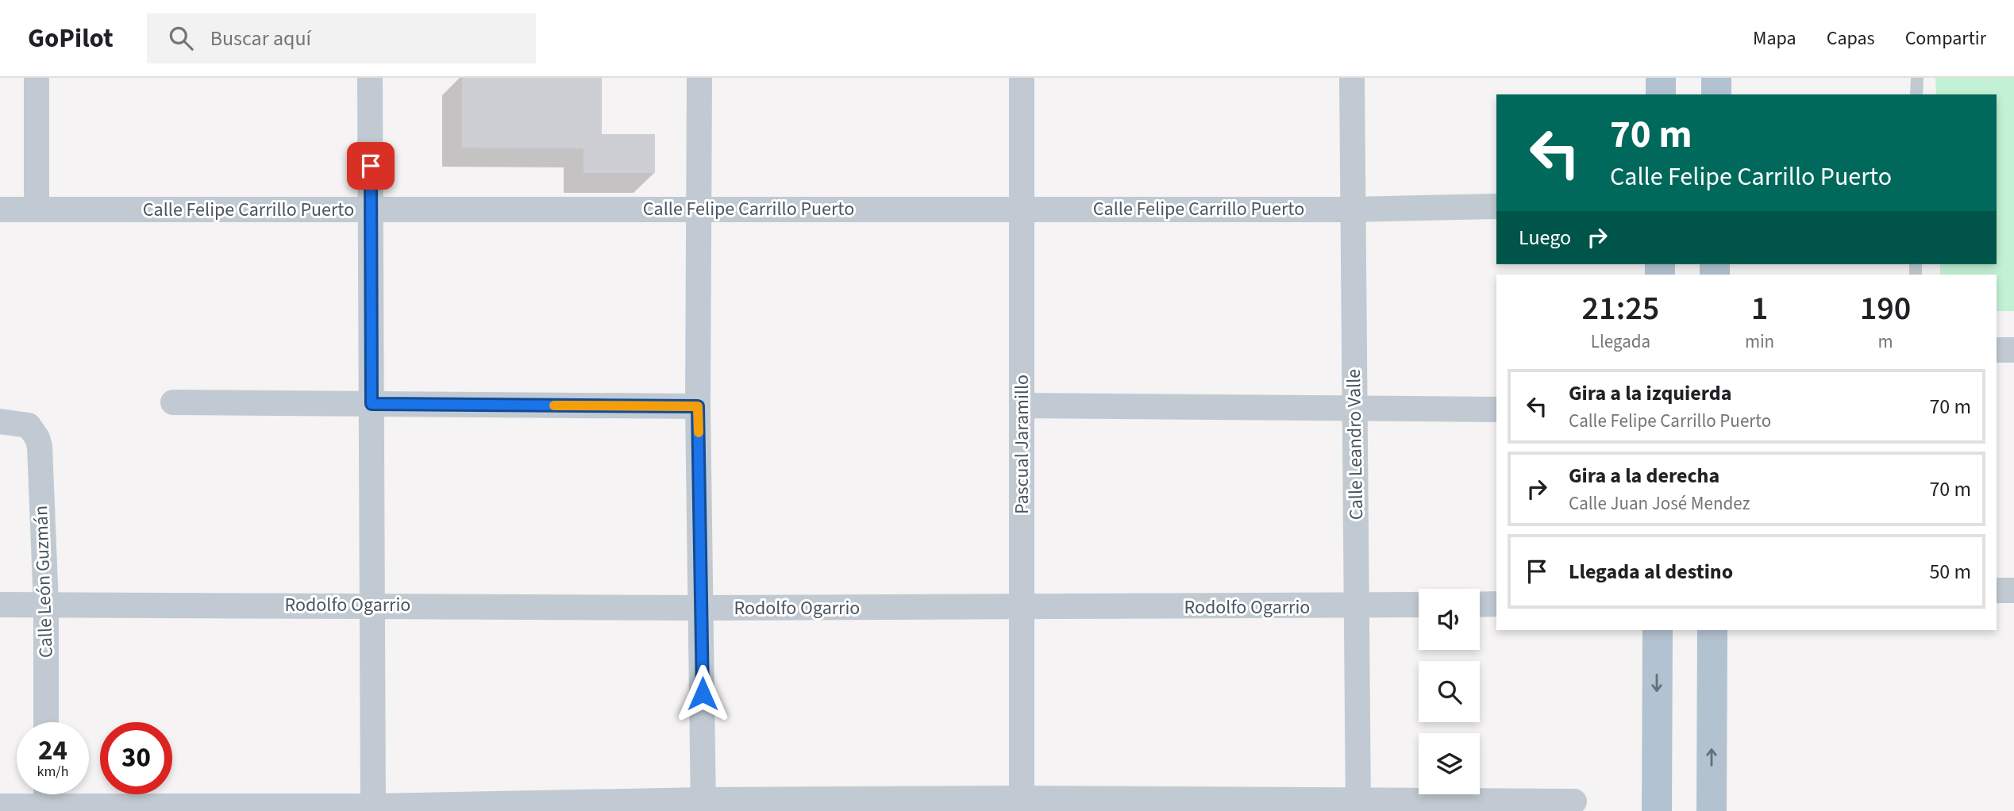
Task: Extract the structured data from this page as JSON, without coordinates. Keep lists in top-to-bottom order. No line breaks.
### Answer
{"streets":{"street":["Calle Felipe Carrillo Puerto","Pascual Jaramillo","Calle Leandro Valle","Calle León Guzmán","Rodolfo Ogarrio"]},"crossings":[["Calle Felipe Carrillo Puerto","Pascual Jaramillo"],["Calle Felipe Carrillo Puerto","Calle Leandro Valle"],["Pascual Jaramillo","Rodolfo Ogarrio"],["Calle Leandro Valle","Rodolfo Ogarrio"],["Calle León Guzmán","Rodolfo Ogarrio"]],"page":{"header":"GoPilot","search":"Buscar aquí","nav":["Mapa","Capas","Compartir"],"turn":["70 m","Calle Felipe Carrillo Puerto"],"then":"Luego","eta":["21:25","Llegada","1","min","190","m"],"list":[{"name":"Gira a la izquierda","note":"Calle Felipe Carrillo Puerto","value":"70 m"},{"name":"Gira a la derecha","note":"Calle Juan José Mendez","value":"70 m"},{"name":"Llegada al destino","value":"50 m"}],"speed":"24 km/h","limit":"30"}}
